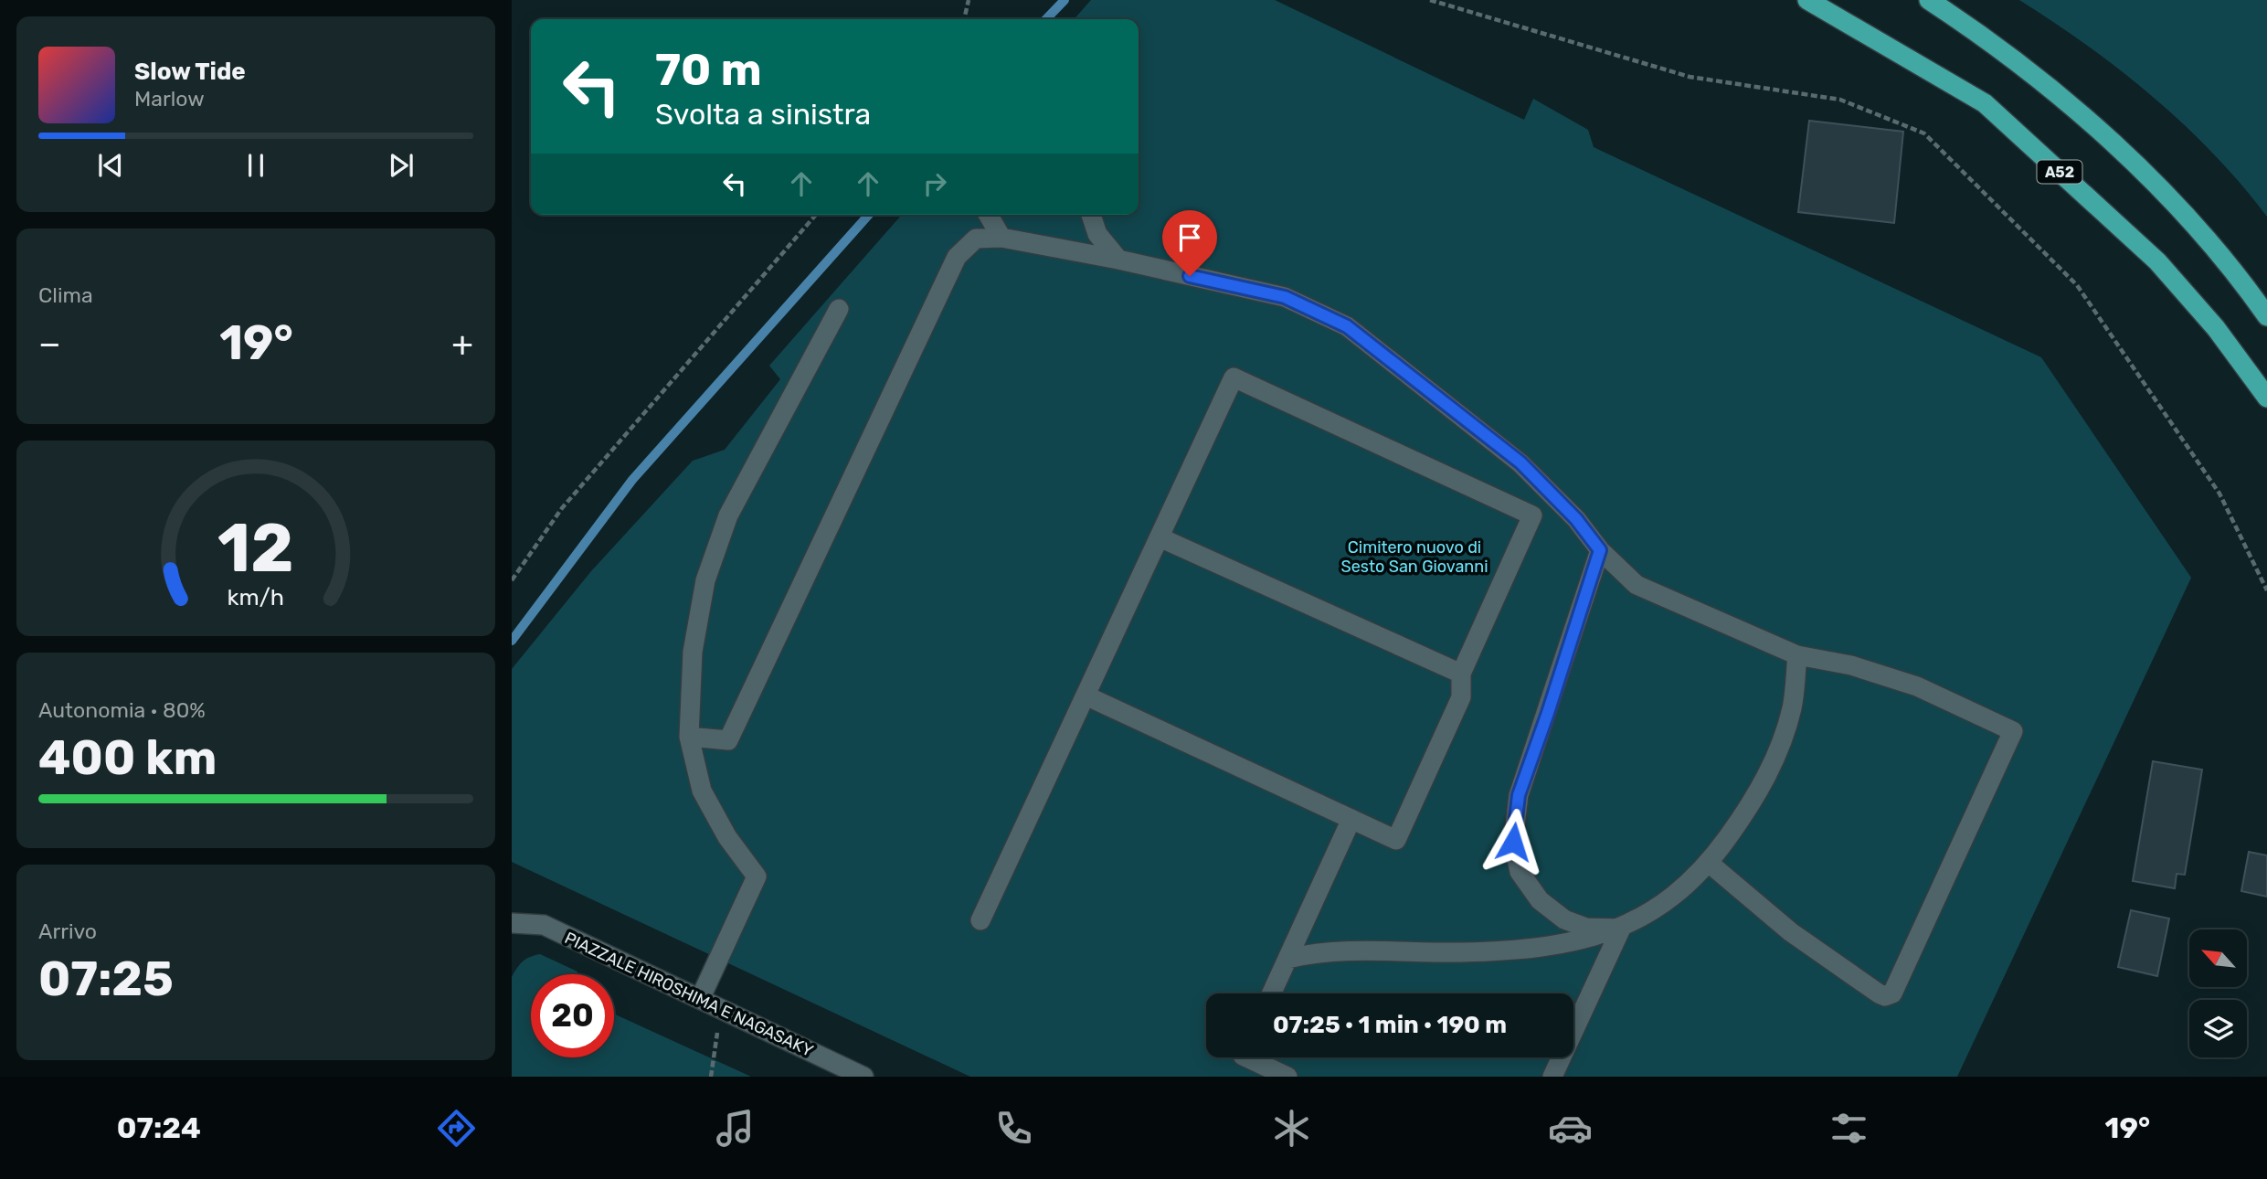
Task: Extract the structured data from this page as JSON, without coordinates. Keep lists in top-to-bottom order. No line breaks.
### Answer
{"streets":{"highway":["A52"],"street":["PIAZZALE HIROSHIMA E NAGASAKY"]},"parks":["Cimitero nuovo di Sesto San Giovanni"],"north":"top left","page":{"turn":["70 m","Svolta a sinistra"],"song":["Slow Tide","Marlow"],"tile":["Clima",["Autonomia · 80%","400 km"],["Arrivo","07:25"]],"heat":["−","19°","+"],"limit":"20","trip":"07:25 · 1 min · 190 m","tabs":["07:24","19°"],"gauge":["12","km/h"]}}
